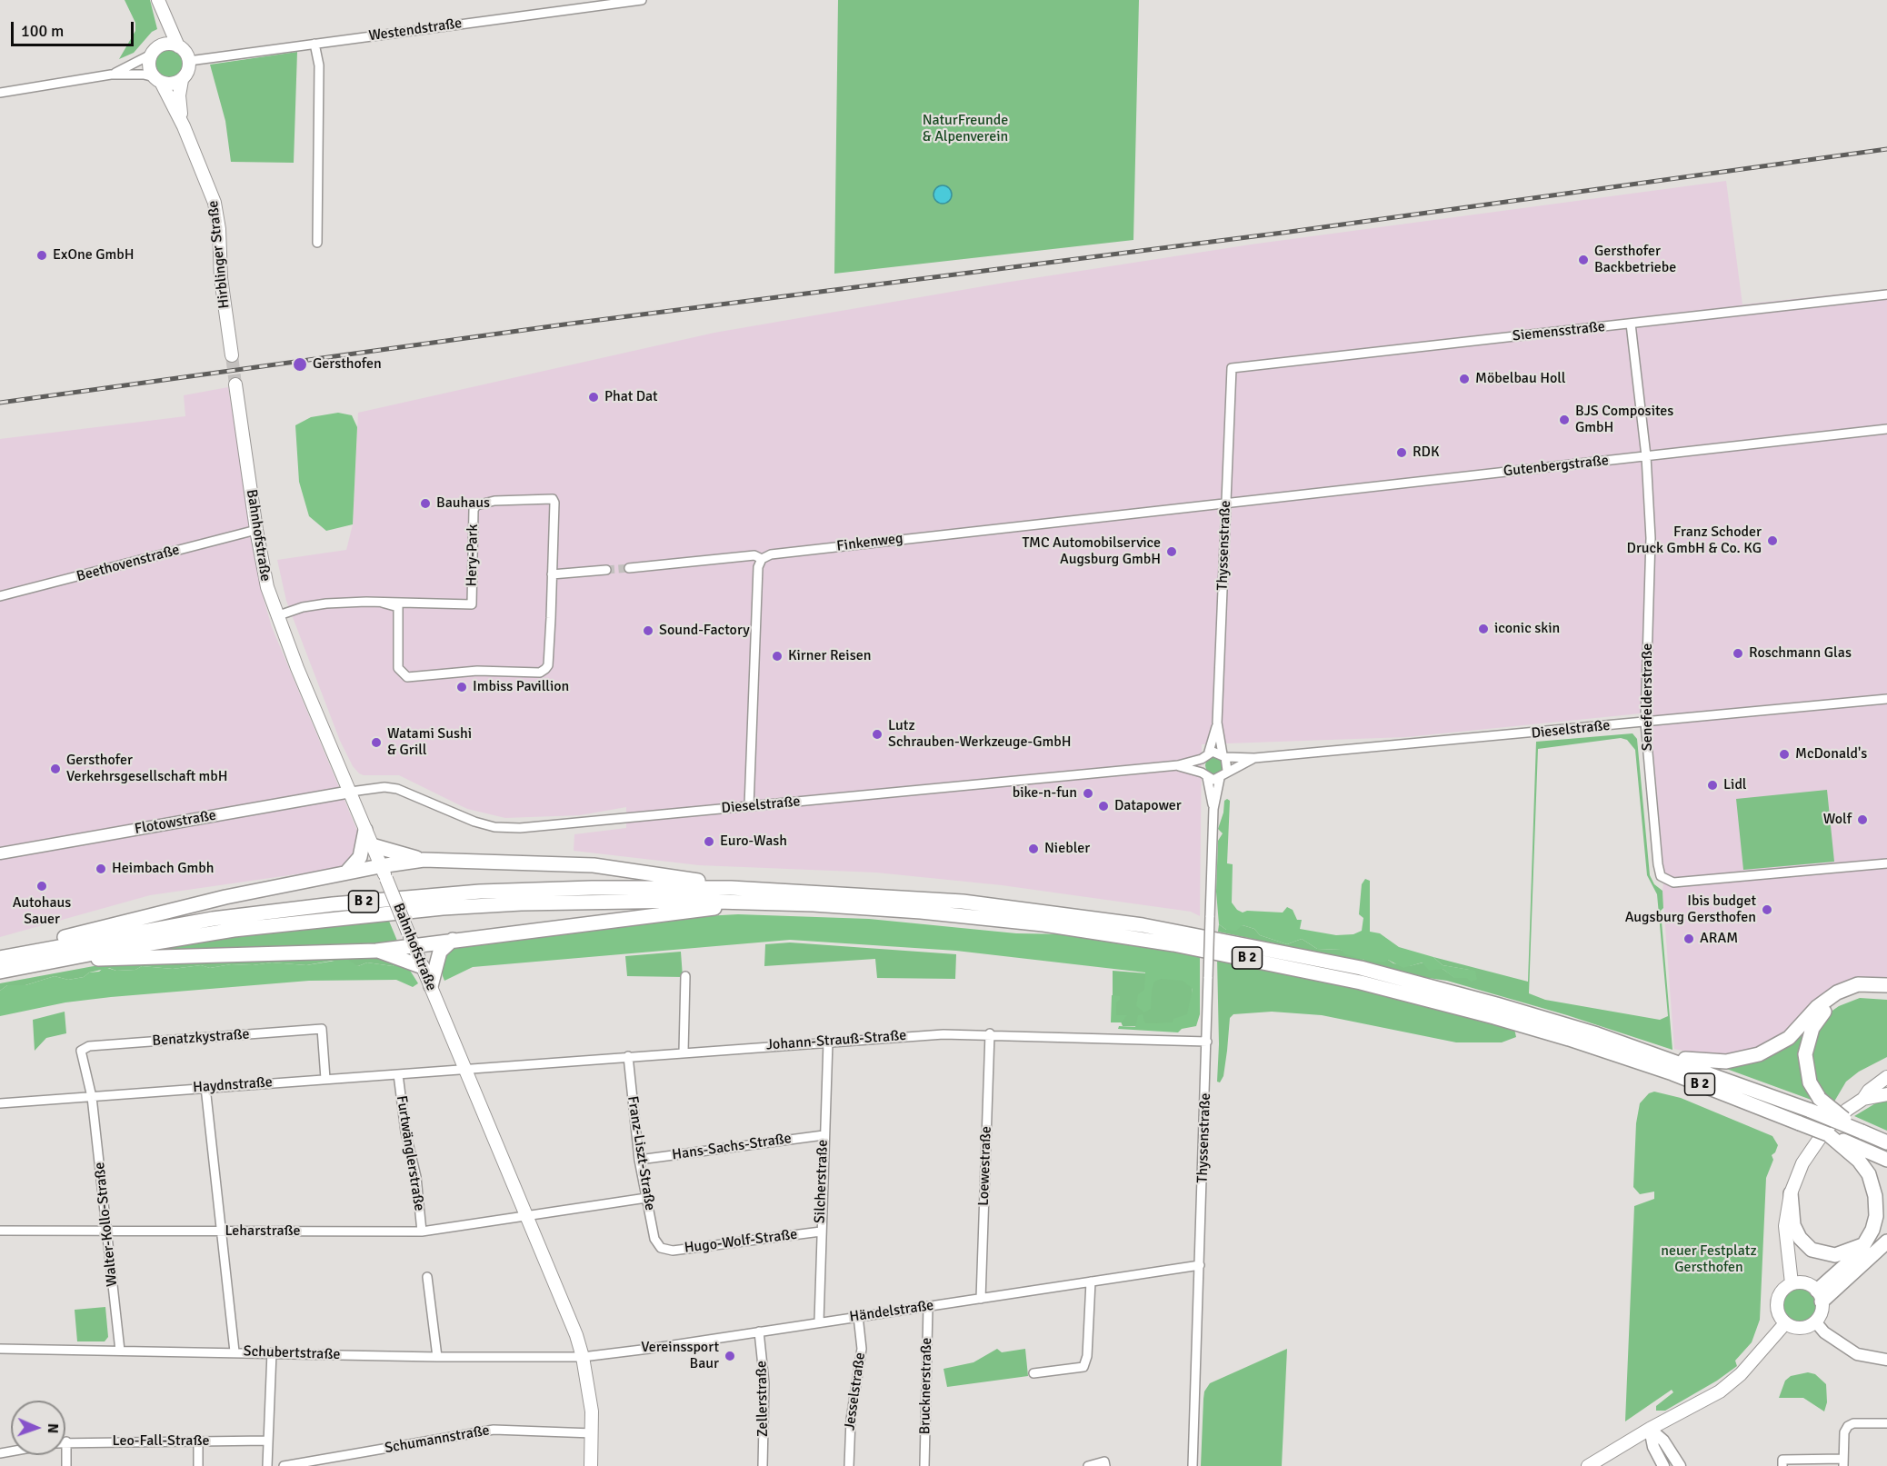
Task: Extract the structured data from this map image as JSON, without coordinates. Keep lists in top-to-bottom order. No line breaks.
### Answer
{"streets":{"highway":["B 2"],"main road":["Hirblinger Straße","Bahnhofstraße"],"street":["Westendstraße","Siemensstraße","Gutenbergstraße","Finkenweg","Thyssenstraße","Hery-Park","Beethovenstraße","Senefelderstraße","Dieselstraße","Flotowstraße","Benatzkystraße","Johann-Strauß-Straße","Haydnstraße","Hans-Sachs-Straße","Furtwänglerstraße","Franz-Liszt-Straße","Loewestraße","Silcherstraße","Walter-Kollo-Straße","Leharstraße","Hugo-Wolf-Straße","Händelstraße","Schubertstraße","Brucknerstraße","Jesselstraße","Zellerstraße","Schumannstraße","Leo-Fall-Straße"]},"crossings":[["Westendstraße","Hirblinger Straße"],["Siemensstraße","Thyssenstraße"],["Siemensstraße","Senefelderstraße"],["Gutenbergstraße","Finkenweg"],["Gutenbergstraße","Thyssenstraße"],["Gutenbergstraße","Senefelderstraße"],["Bahnhofstraße","Hery-Park"],["Bahnhofstraße","Beethovenstraße"],["Bahnhofstraße","Dieselstraße"],["Bahnhofstraße","Flotowstraße"],["Bahnhofstraße","Johann-Strauß-Straße"],["Bahnhofstraße","Haydnstraße"],["Bahnhofstraße","Leharstraße"],["Bahnhofstraße","Händelstraße"],["Bahnhofstraße","Schubertstraße"],["Bahnhofstraße","Schumannstraße"],["Finkenweg","Thyssenstraße"],["Thyssenstraße","Dieselstraße"],["Thyssenstraße","Johann-Strauß-Straße"],["Thyssenstraße","Händelstraße"],["Senefelderstraße","Dieselstraße"],["Dieselstraße","Flotowstraße"],["Benatzkystraße","Haydnstraße"],["Benatzkystraße","Walter-Kollo-Straße"],["Johann-Strauß-Straße","Haydnstraße"],["Johann-Strauß-Straße","Franz-Liszt-Straße"],["Johann-Strauß-Straße","Loewestraße"],["Johann-Strauß-Straße","Silcherstraße"],["Haydnstraße","Furtwänglerstraße"],["Haydnstraße","Walter-Kollo-Straße"],["Hans-Sachs-Straße","Franz-Liszt-Straße"],["Hans-Sachs-Straße","Silcherstraße"],["Furtwänglerstraße","Leharstraße"],["Franz-Liszt-Straße","Leharstraße"],["Franz-Liszt-Straße","Hugo-Wolf-Straße"],["Loewestraße","Händelstraße"],["Silcherstraße","Hugo-Wolf-Straße"],["Silcherstraße","Händelstraße"],["Walter-Kollo-Straße","Leharstraße"],["Walter-Kollo-Straße","Schubertstraße"],["Händelstraße","Schubertstraße"],["Händelstraße","Brucknerstraße"],["Händelstraße","Jesselstraße"],["Händelstraße","Zellerstraße"]],"parks":["NaturFreunde & Alpenverein","neuer Festplatz Gersthofen"],"places":["ExOne GmbH","Gersthofer Backbetriebe","Gersthofen","Möbelbau Holl","Phat Dat","BJS Composites GmbH","RDK","Bauhaus","Franz Schoder Druck GmbH & Co. KG","TMC Automobilservice Augsburg GmbH","iconic skin","Sound-Factory","Roschmann Glas","Kirner Reisen","Imbiss Pavillion","Lutz Schrauben-Werkzeuge-GmbH","Watami Sushi & Grill","McDonald's","Gersthofer Verkehrsgesellschaft mbH","Lidl","bike-n-fun","Datapower","Wolf","Euro-Wash","Niebler","Heimbach Gmbh","Autohaus Sauer","Ibis budget Augsburg Gersthofen","ARAM","Vereinssport Baur"],"scale_bar":"100 m","north":"right"}
